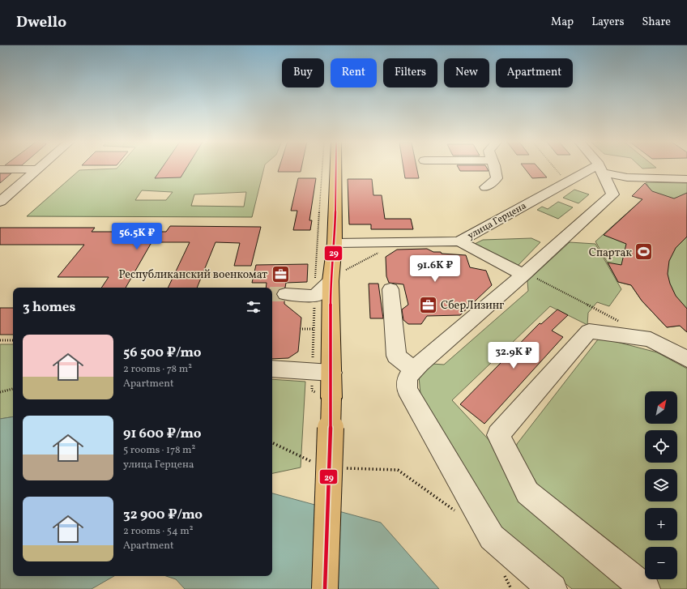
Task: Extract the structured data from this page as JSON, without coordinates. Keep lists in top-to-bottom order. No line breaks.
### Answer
{"streets":{"street":["улица Герцена"]},"places":{"sports":["Спартак"],"office":["Республиканский военкомат","СберЛизинг"]},"lines":["transit line 29"],"north":"top right","page":{"header":"Dwello","nav":["Map","Layers","Share"],"chip":["Buy","Rent","Filters","New","Apartment"],"price":["56.5K ₽","91.6K ₽","32.9K ₽"],"heading":"3 homes","list":[{"name":"56 500 ₽/mo","note":"2 rooms · 78 m² · Apartment"},{"name":"91 600 ₽/mo","note":"5 rooms · 178 m² · улица Герцена"},{"name":"32 900 ₽/mo","note":"2 rooms · 54 m² · Apartment"}],"map_buttons":["+","−"]}}
